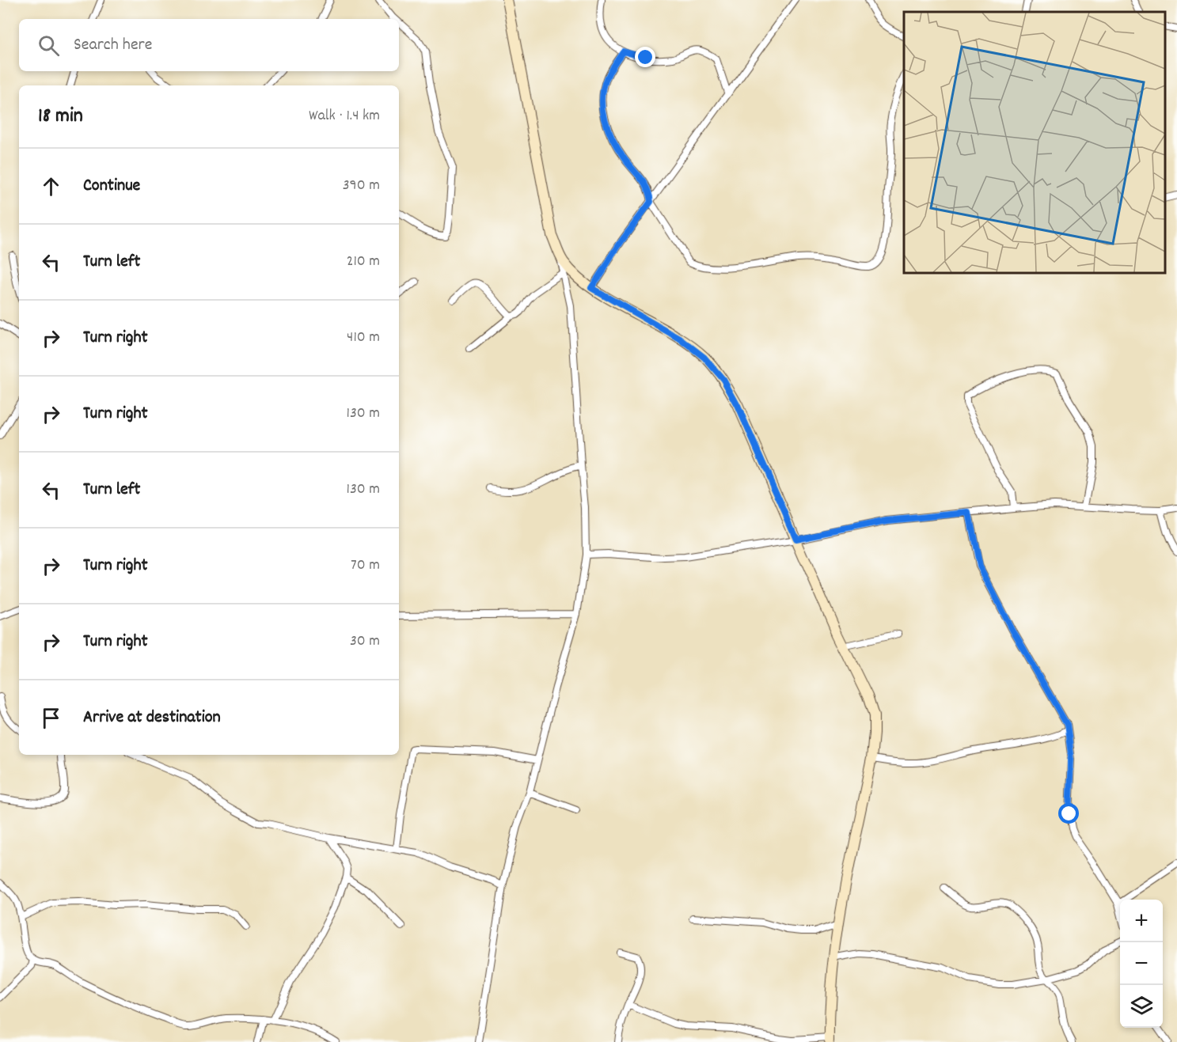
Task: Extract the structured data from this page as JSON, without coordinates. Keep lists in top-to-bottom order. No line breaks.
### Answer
{"page":{"search":"Search here","heading":["18 min","Walk · 1.4 km"],"list":[["Continue","390 m"],["Turn left","210 m"],["Turn right","410 m"],["Turn right","130 m"],["Turn left","130 m"],["Turn right","70 m"],["Turn right","30 m"],"Arrive at destination"],"map_buttons":["+","−"]}}
